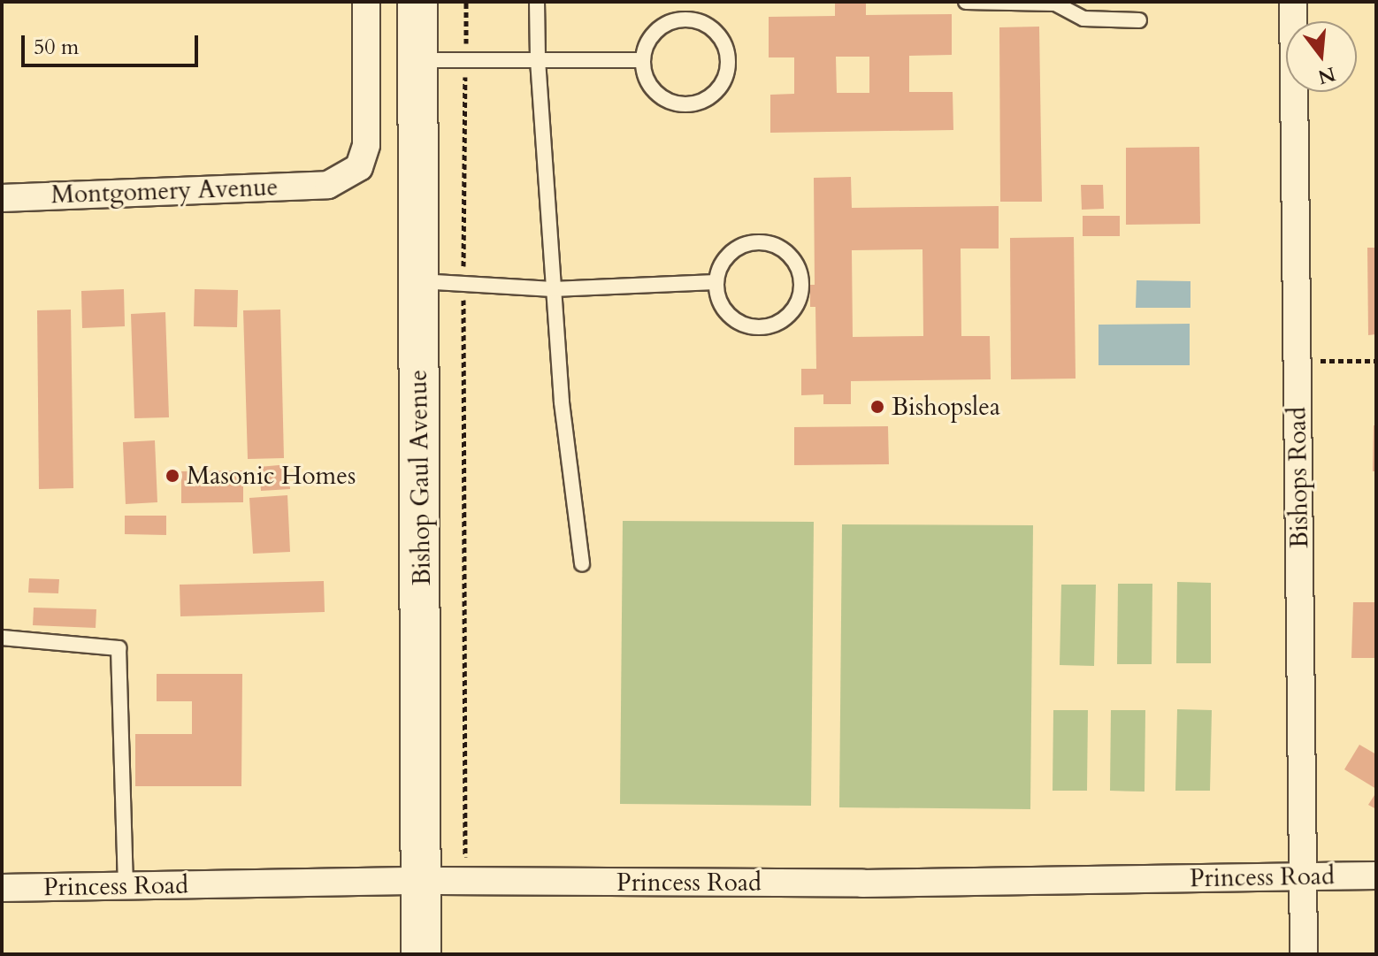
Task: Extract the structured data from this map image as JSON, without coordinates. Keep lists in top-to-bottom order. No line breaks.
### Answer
{"streets":{"main road":["Bishop Gaul Avenue"],"street":["Montgomery Avenue","Bishops Road","Princess Road"]},"crossings":[["Bishop Gaul Avenue","Princess Road"],["Bishops Road","Princess Road"]],"places":["Bishopslea","Masonic Homes"],"scale_bar":"50 m","north":"bottom"}
